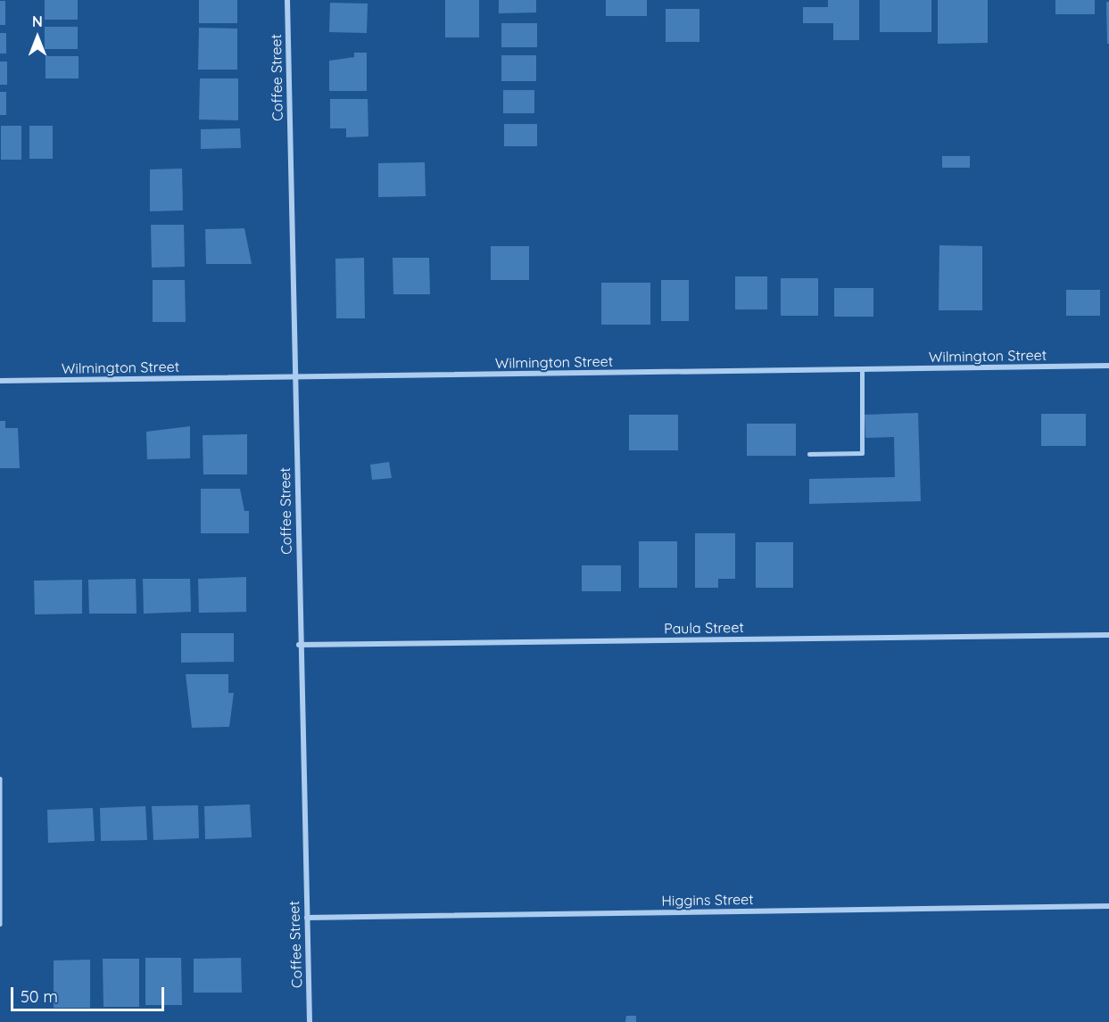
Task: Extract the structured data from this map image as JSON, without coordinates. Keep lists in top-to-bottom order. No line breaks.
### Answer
{"streets":{"street":["Coffee Street","Wilmington Street","Paula Street","Higgins Street"]},"crossings":[["Coffee Street","Wilmington Street"],["Coffee Street","Paula Street"],["Coffee Street","Higgins Street"]],"scale_bar":"50 m","north":"top"}
